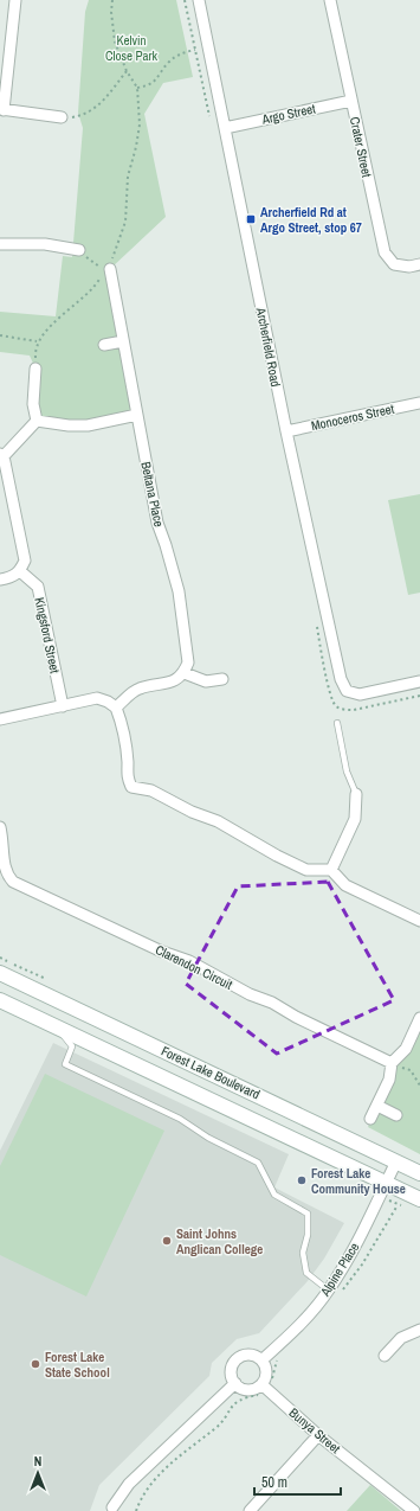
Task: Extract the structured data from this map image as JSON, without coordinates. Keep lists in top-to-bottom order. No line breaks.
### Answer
{"streets":{"main road":["Forest Lake Boulevard"],"street":["Argo Street","Crater Street","Archerfield Road","Monoceros Street","Beltana Place","Kingsford Street","Clarendon Circuit","Alpine Place","Bunya Street"]},"crossings":[["Argo Street","Crater Street"],["Argo Street","Archerfield Road"],["Archerfield Road","Monoceros Street"],["Forest Lake Boulevard","Alpine Place"],["Alpine Place","Bunya Street"]],"parks":["Kelvin Close Park"],"places":{"transit":["Archerfield Rd at Argo Street, stop 67"],"other":["Forest Lake Community House","Saint Johns Anglican College","Forest Lake State School"]},"scale_bar":"50 m","north":"top"}
